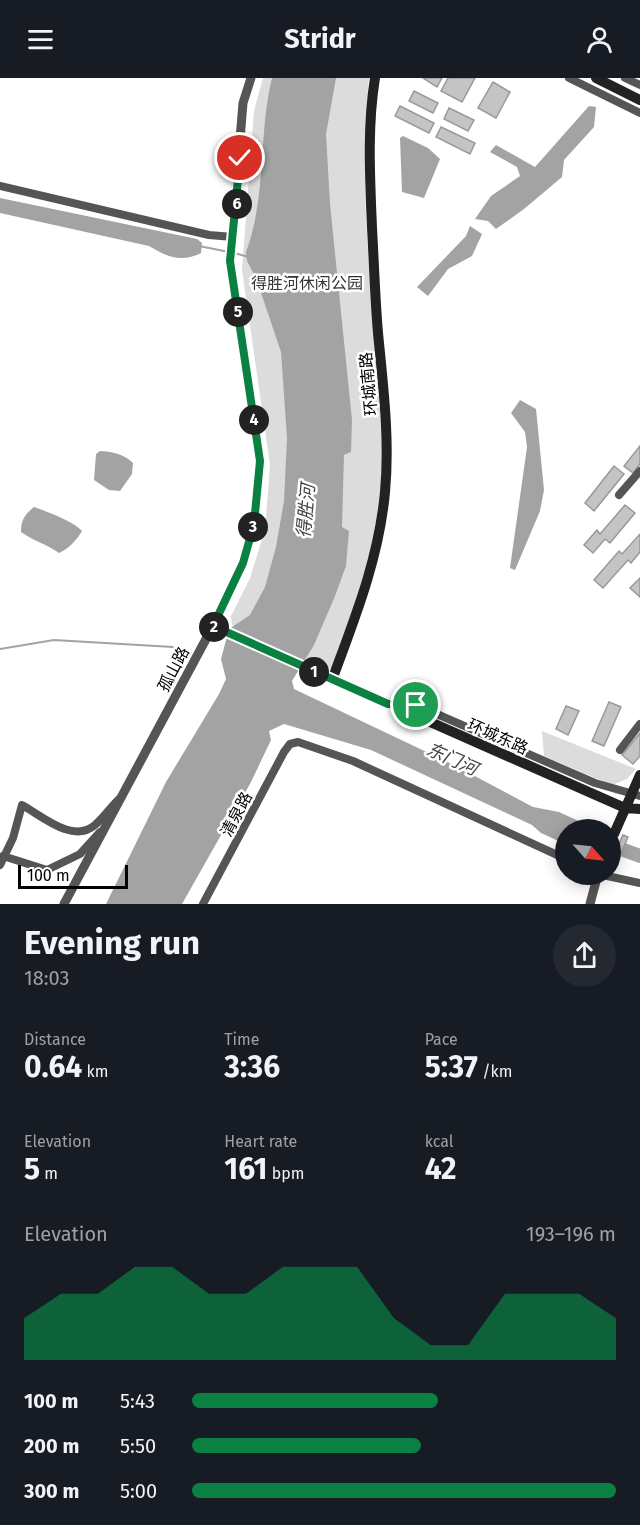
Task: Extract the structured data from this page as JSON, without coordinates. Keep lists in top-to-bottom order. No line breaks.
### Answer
{"streets":{"main road":["环城南路","环城东路"],"street":["孤山路","清泉路"]},"crossings":[["环城南路","环城东路"],["孤山路","环城东路"]],"water":["得胜河","东门河"],"parks":["得胜河休闲公园"],"scale_bar":"100 m","north":"bottom right","page":{"header":"Stridr","pins":["6","5","4","3","2","1"],"scale":"100 m","heading":["Evening run","18:03"],"stats":[["Distance","0.64 km"],["Time","3:36"],["Pace","5:37 /km"],["Elevation","5 m"],["Heart rate","161 bpm"],["kcal","42"]],"chart":["Elevation","193–196 m"],"list":[{"name":"100 m","note":"5:43"},{"name":"200 m","note":"5:50"},{"name":"300 m","note":"5:00"}]}}
